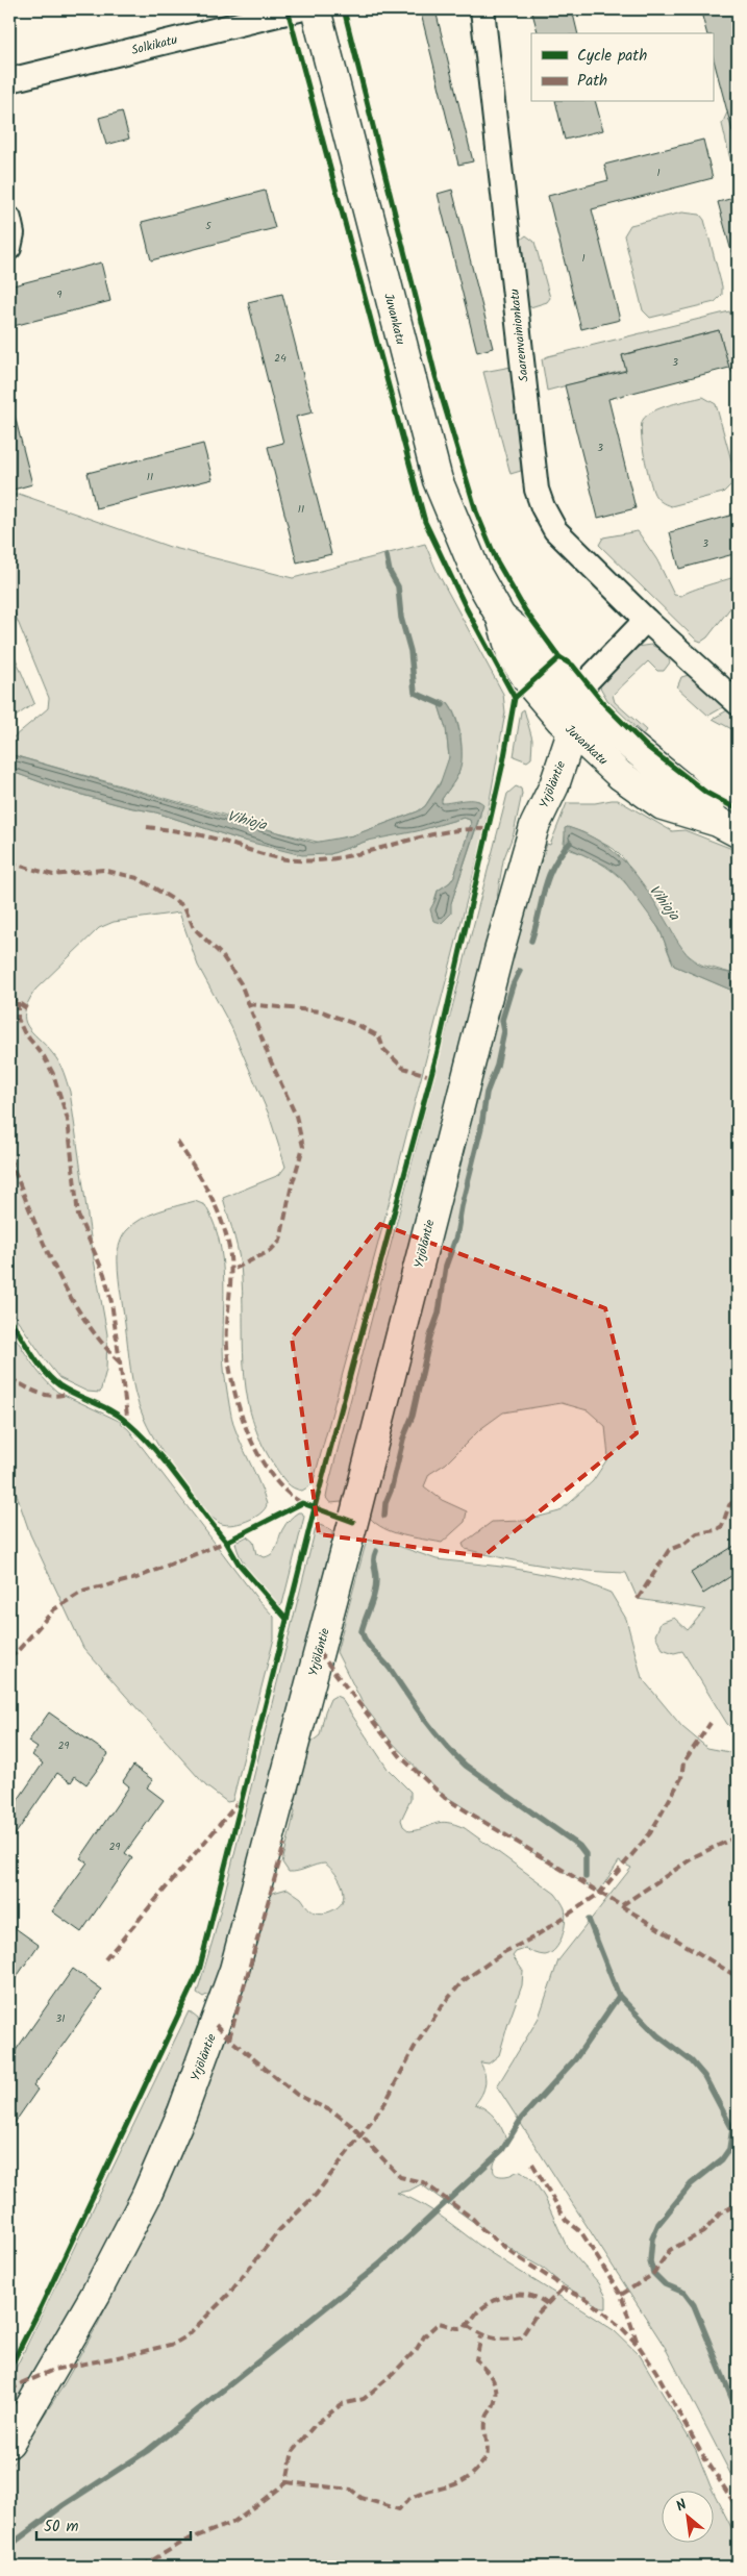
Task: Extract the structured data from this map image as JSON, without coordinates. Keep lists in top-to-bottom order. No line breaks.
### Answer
{"streets":{"main road":["Juvankatu","Yrjöläntie"],"street":["Solkikatu","Saarenvainionkatu"]},"crossings":[["Juvankatu","Yrjöläntie"]],"water":["Vihioja"],"house_numbers":["1","5","1","9","24","3","3","11","11","3","29","29","31"],"legend":["Cycle path","Path"],"scale_bar":"50 m","north":"top left"}
